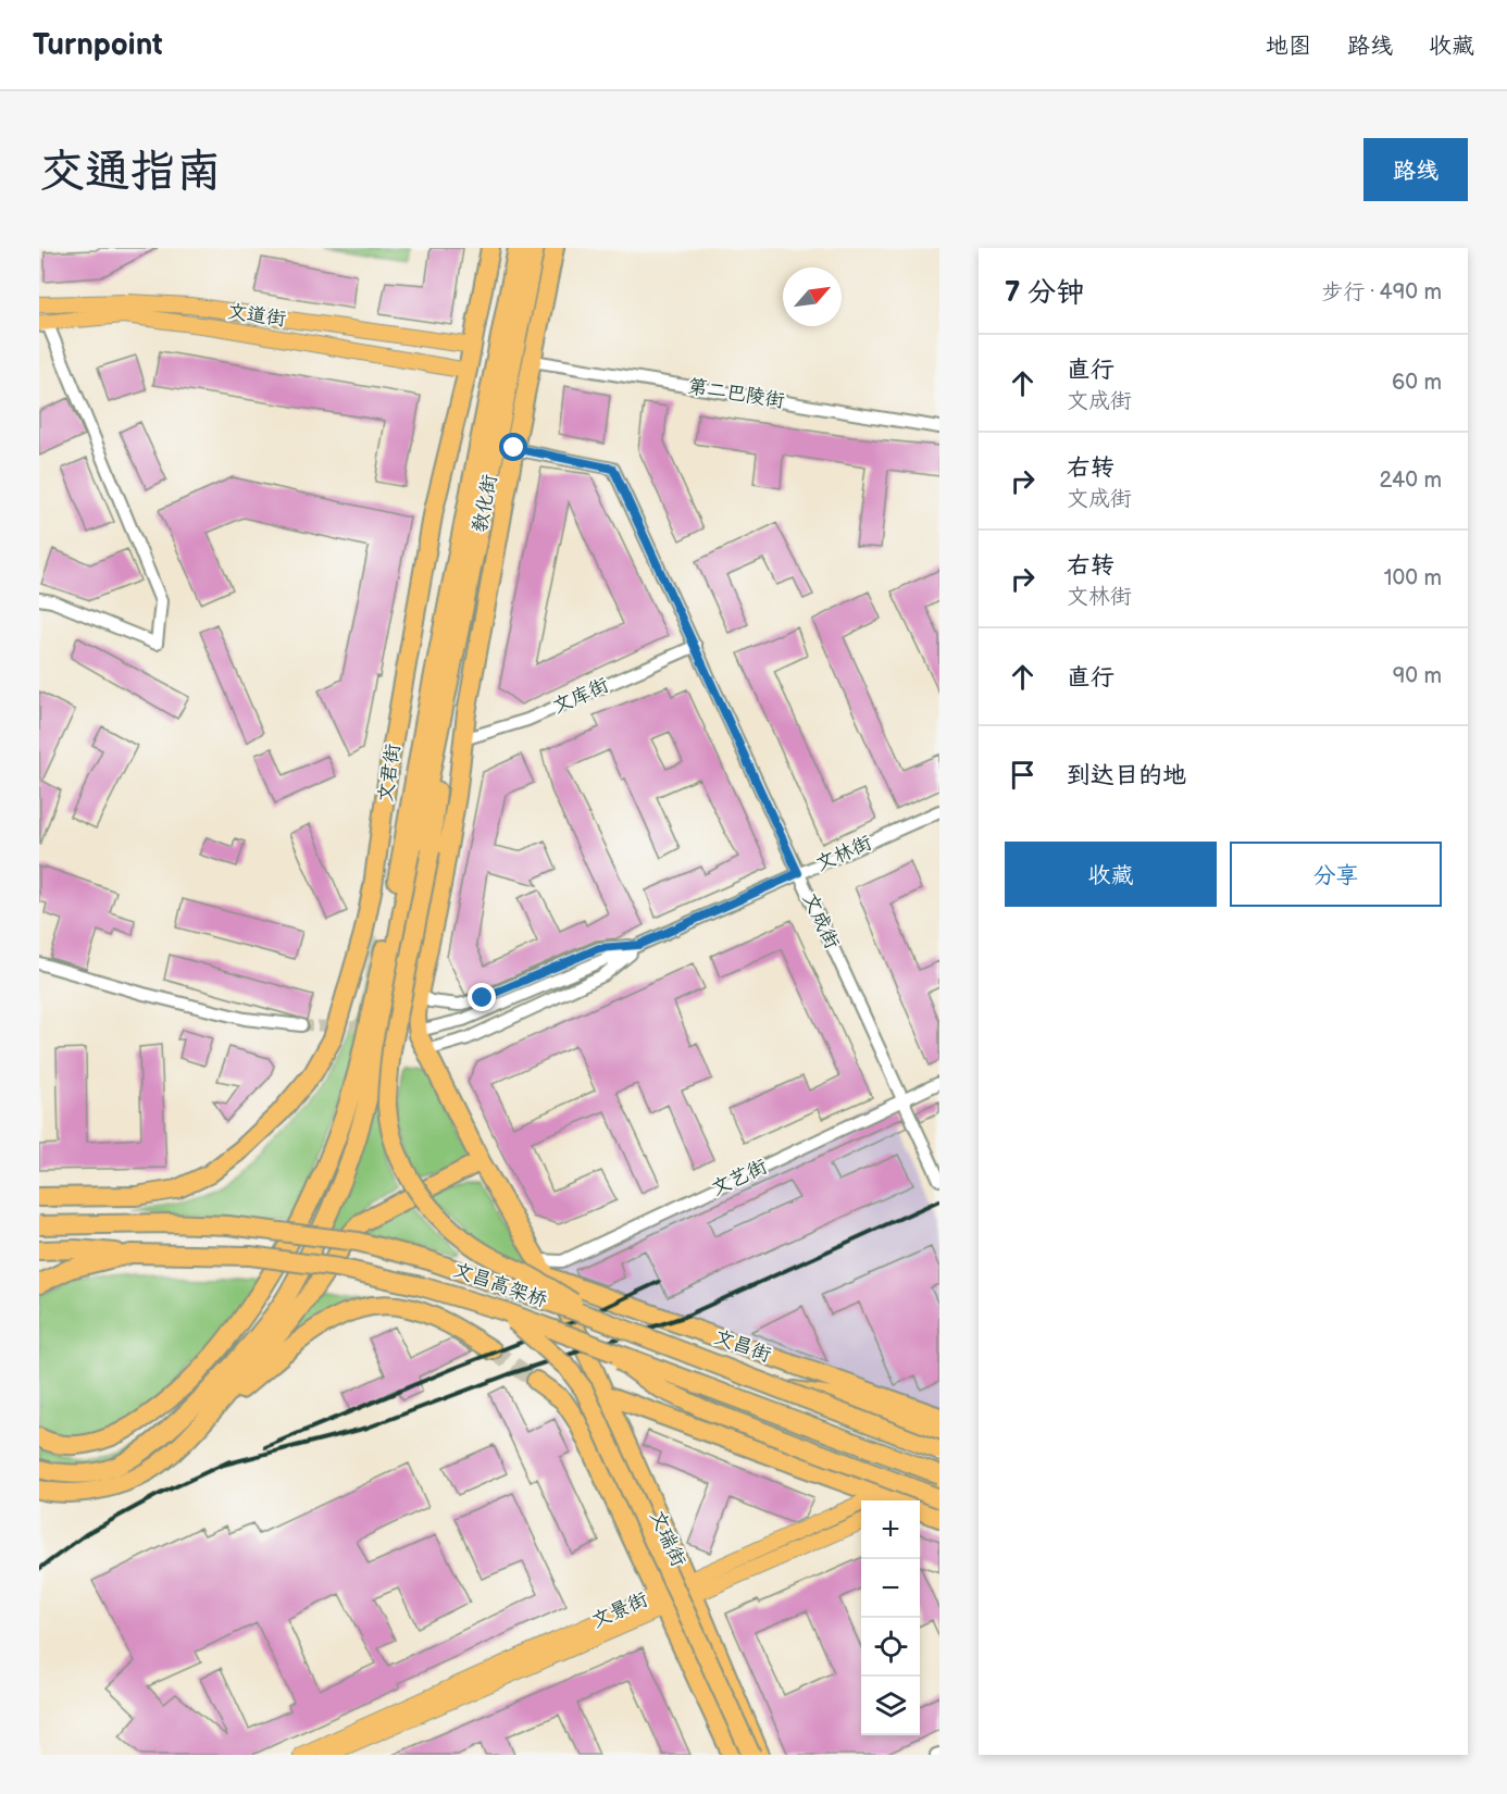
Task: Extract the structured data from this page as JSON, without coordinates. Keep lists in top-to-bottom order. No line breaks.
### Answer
{"streets":{"highway":["教化街","文君街","文昌高架桥","文昌街","文瑞街"],"main road":["文道街","文景街"],"street":["第二巴陵街","文库街","文林街","文成街","文艺街"]},"crossings":[["文道街","文君街"],["文库街","文成街"],["文林街","文成街"],["文成街","文艺街"],["文艺街","文昌街"],["文艺街","文瑞街"],["文昌街","文瑞街"],["文瑞街","文景街"]],"north":"top right","page":{"header":"Turnpoint","nav":["地图","路线","收藏"],"buttons":["路线",["收藏","分享"]],"title":"交通指南","heading":["7 分钟","步行 · 490 m"],"list":[["直行","文成街","60 m"],["右转","文成街","240 m"],["右转","文林街","100 m"],["直行","90 m"],"到达目的地"],"map_buttons":["+","−"]}}
